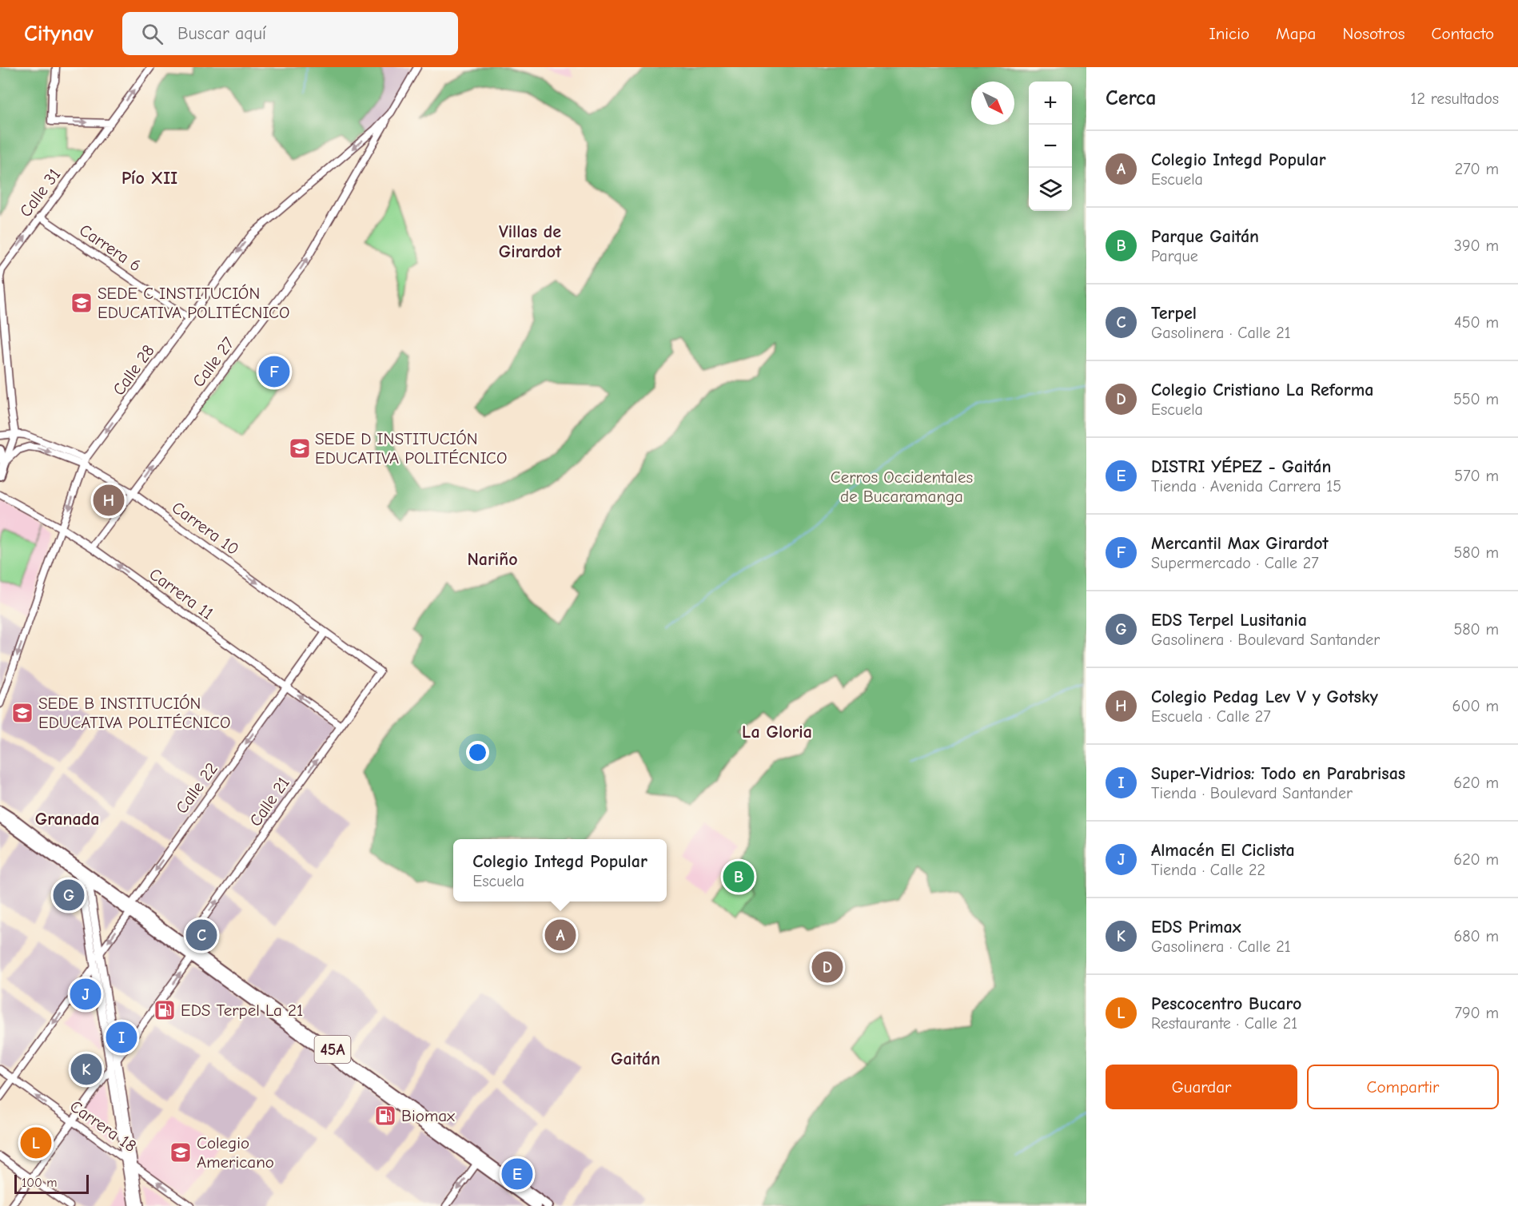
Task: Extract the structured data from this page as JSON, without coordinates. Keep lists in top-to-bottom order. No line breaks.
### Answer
{"streets":{"main road":["45A"],"street":["Calle 31","Carrera 6","Calle 27","Calle 28","Carrera 10","Carrera 11","Calle 22","Calle 21","Carrera 18"]},"crossings":[["Calle 31","Carrera 6"],["Calle 31","Carrera 10"],["Carrera 6","Calle 28"],["Calle 27","Calle 28"],["Calle 27","Carrera 10"],["Calle 27","Carrera 11"],["Calle 28","Carrera 10"],["Calle 28","Carrera 11"],["Carrera 10","Calle 22"],["Carrera 10","Calle 21"],["Carrera 11","Calle 22"],["Carrera 11","Calle 21"],["Calle 22","45A"],["Calle 22","Carrera 18"],["Calle 21","45A"]],"one_way":["Calle 31","Calle 27","Calle 28","Carrera 10","Carrera 11","Calle 22","Calle 21","Carrera 18"],"districts":["Pío XII","Villas de Girardot","Nariño","La Gloria","Granada","Gaitán"],"parks":["Cerros Occidentales de Bucaramanga"],"places":{"school or university":["SEDE C INSTITUCIÓN EDUCATIVA POLITÉCNICO","SEDE D INSTITUCIÓN EDUCATIVA POLITÉCNICO","SEDE B INSTITUCIÓN EDUCATIVA POLITÉCNICO","Colegio Americano"],"fuel station":["EDS Terpel La 21","Biomax"]},"scale_bar":"100 m","north":"bottom right","page":{"header":"Citynav","search":"Buscar aquí","nav":["Inicio","Mapa","Nosotros","Contacto"],"heading":["Cerca","12 resultados"],"map_buttons":["+","−"],"list":[{"mark":"A","name":"Colegio Integd Popular","note":"Escuela","value":"270 m"},{"mark":"B","name":"Parque Gaitán","note":"Parque","value":"390 m"},{"mark":"C","name":"Terpel","note":"Gasolinera · Calle 21","value":"450 m"},{"mark":"D","name":"Colegio Cristiano La Reforma","note":"Escuela","value":"550 m"},{"mark":"E","name":"DISTRI YÉPEZ - Gaitán","note":"Tienda · Avenida Carrera 15","value":"570 m"},{"mark":"F","name":"Mercantil Max Girardot","note":"Supermercado · Calle 27","value":"580 m"},{"mark":"G","name":"EDS Terpel Lusitania","note":"Gasolinera · Boulevard Santander","value":"580 m"},{"mark":"H","name":"Colegio Pedag Lev V y Gotsky","note":"Escuela · Calle 27","value":"600 m"},{"mark":"I","name":"Super-Vidrios: Todo en Parabrisas","note":"Tienda · Boulevard Santander","value":"620 m"},{"mark":"J","name":"Almacén El Ciclista","note":"Tienda · Calle 22","value":"620 m"},{"mark":"K","name":"EDS Primax","note":"Gasolinera · Calle 21","value":"680 m"},{"mark":"L","name":"Pescocentro Bucaro","note":"Restaurante · Calle 21","value":"790 m"}],"pins":["F","H","B","G","A","C","D","J","I","K","L","E"],"popup":["Colegio Integd Popular","Escuela"],"buttons":["Guardar","Compartir"],"scale":"100 m"}}
